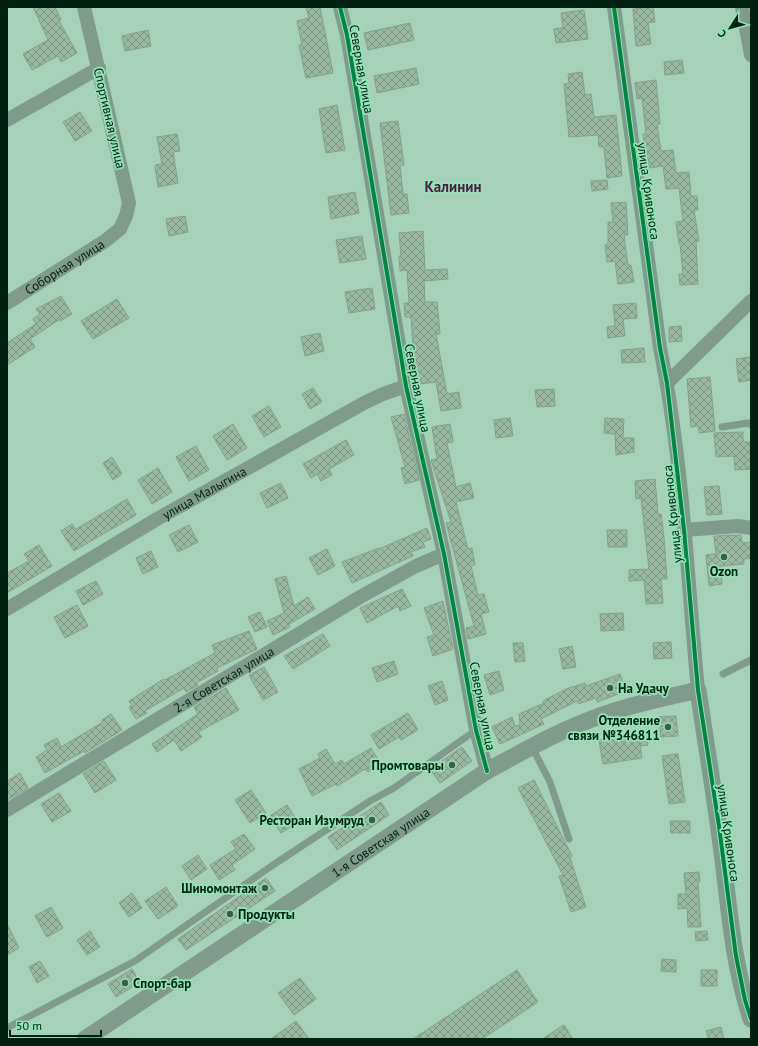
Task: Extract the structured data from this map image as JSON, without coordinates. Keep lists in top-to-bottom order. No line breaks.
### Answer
{"streets":{"street":["Северная улица","Спортивная улица","улица Кривоноса","Соборная улица","улица Малыгина","2-я Советская улица","1-я Советская улица"]},"crossings":[["Северная улица","улица Малыгина"],["Северная улица","2-я Советская улица"],["Северная улица","1-я Советская улица"],["Спортивная улица","Соборная улица"],["улица Кривоноса","1-я Советская улица"]],"districts":["Калинин"],"places":["Ozon","На Удачу","Отделение связи №346811","Промтовары","Ресторан Изумруд","Шиномонтаж","Продукты","Спорт-бар"],"scale_bar":"50 m","north":"bottom left"}
